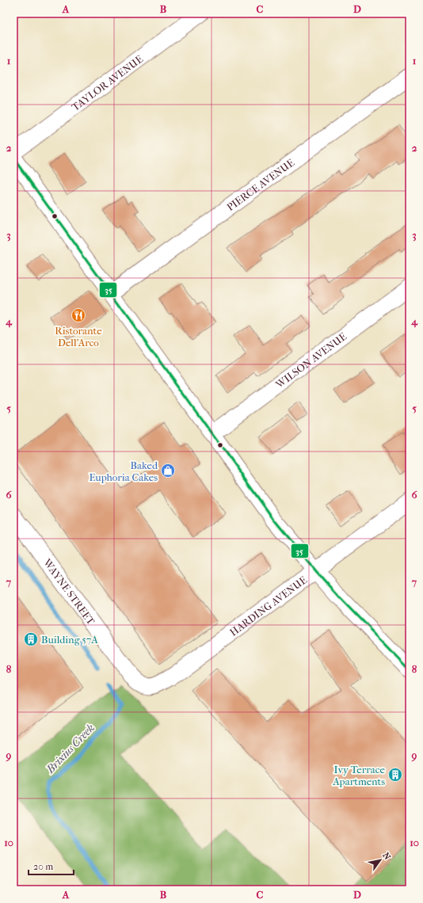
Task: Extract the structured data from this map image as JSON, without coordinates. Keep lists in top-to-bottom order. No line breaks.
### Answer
{"streets":{"street":["TAYLOR AVENUE","PIERCE AVENUE","WILSON AVENUE","WAYNE STREET","HARDING AVENUE"]},"crossings":[["WAYNE STREET","HARDING AVENUE"]],"water":["Brixius Creek"],"places":{"restaurant":["Ristorante Dell’Arco"],"shop":["Baked Euphoria Cakes"],"building":["Building 57A","Ivy Terrace Apartments"]},"lines":["transit line 35"],"scale_bar":"20 m","north":"top right","grid":{"columns":["A","B","C","D"],"rows":["1","2","3","4","5","6","7","8","9","10"]}}
